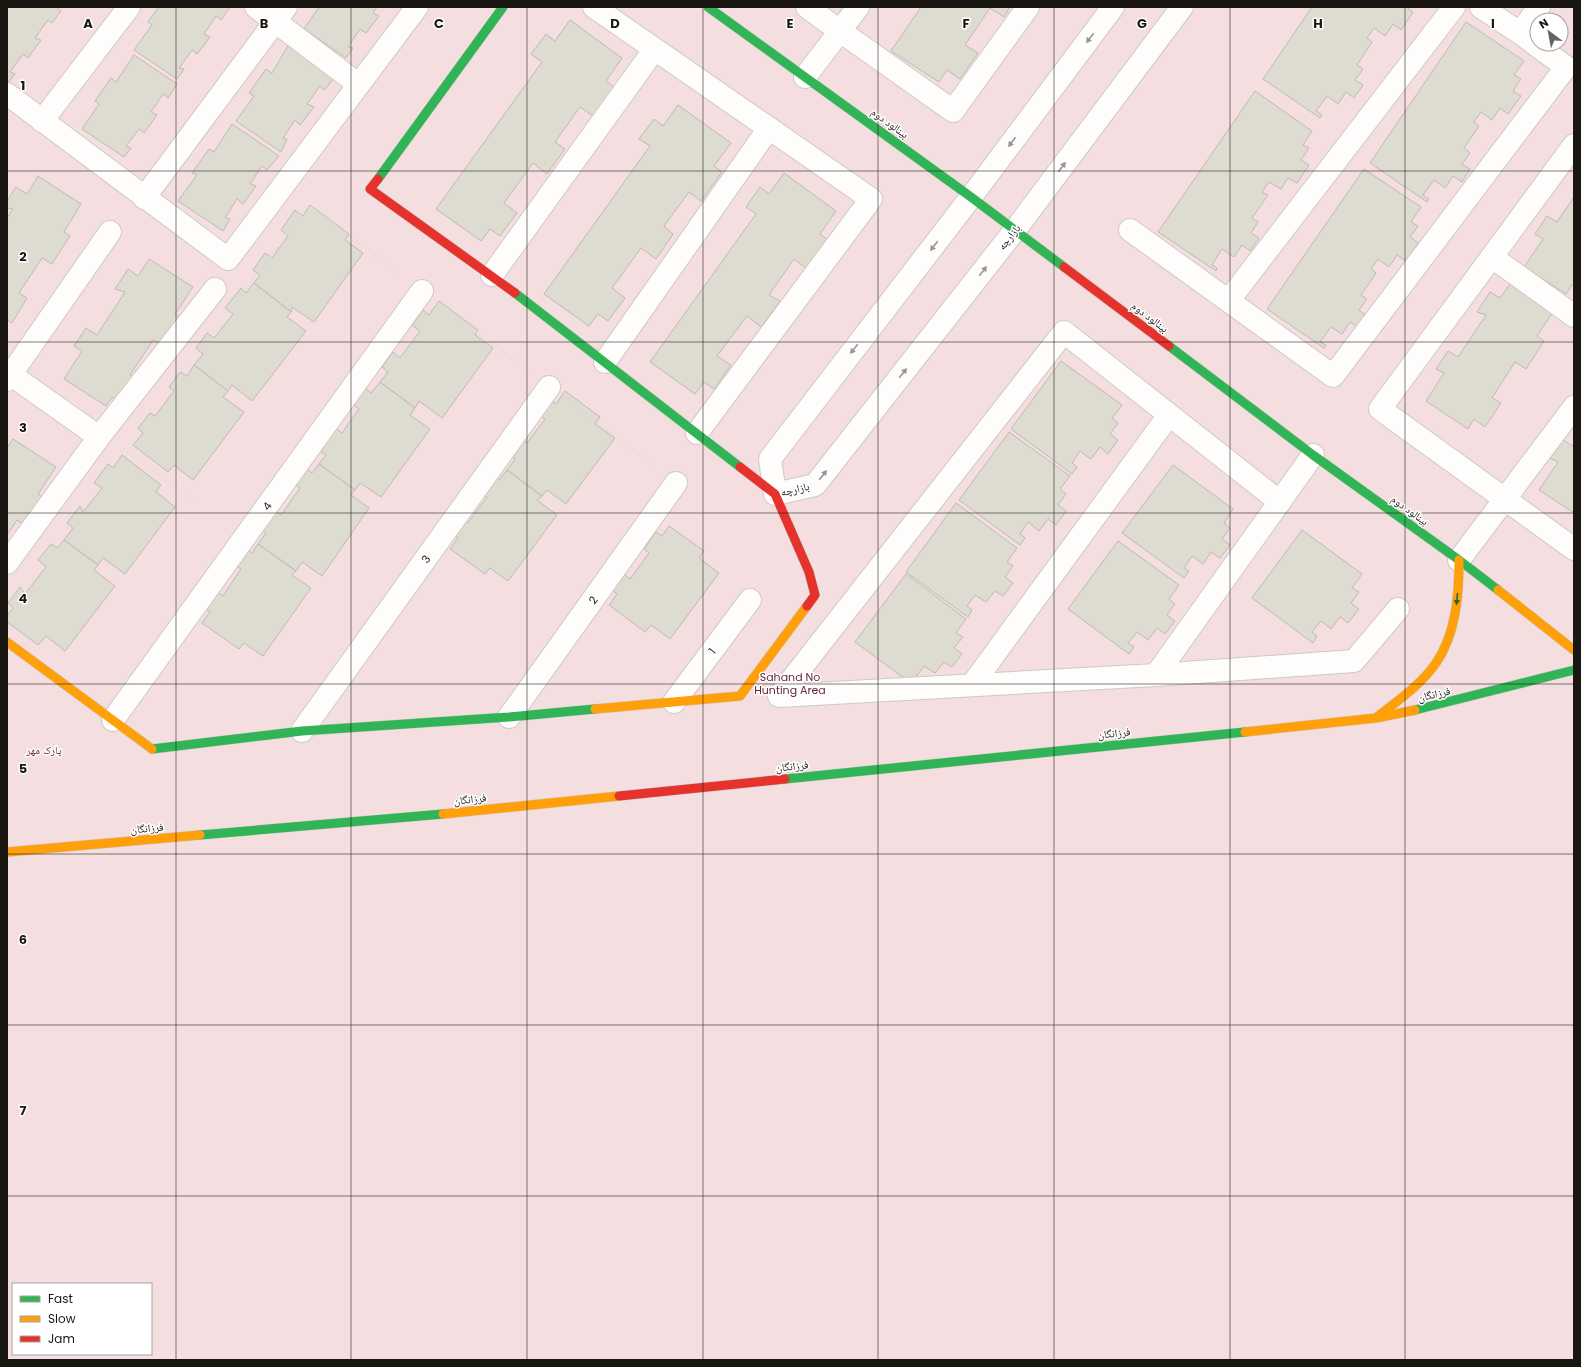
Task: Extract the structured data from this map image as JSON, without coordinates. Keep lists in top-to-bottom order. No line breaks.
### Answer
{"streets":{"street":["بینالود دوم","بازارچه","4","3","2","1","فرزانگان"]},"crossings":[["بینالود دوم","بازارچه"]],"parks":["Sahand No Hunting Area","پارک مهر"],"legend":["Fast","Slow","Jam"],"north":"top left","grid":{"columns":["A","B","C","D","E","F","G","H","I"],"rows":["1","2","3","4","5","6","7"]}}
